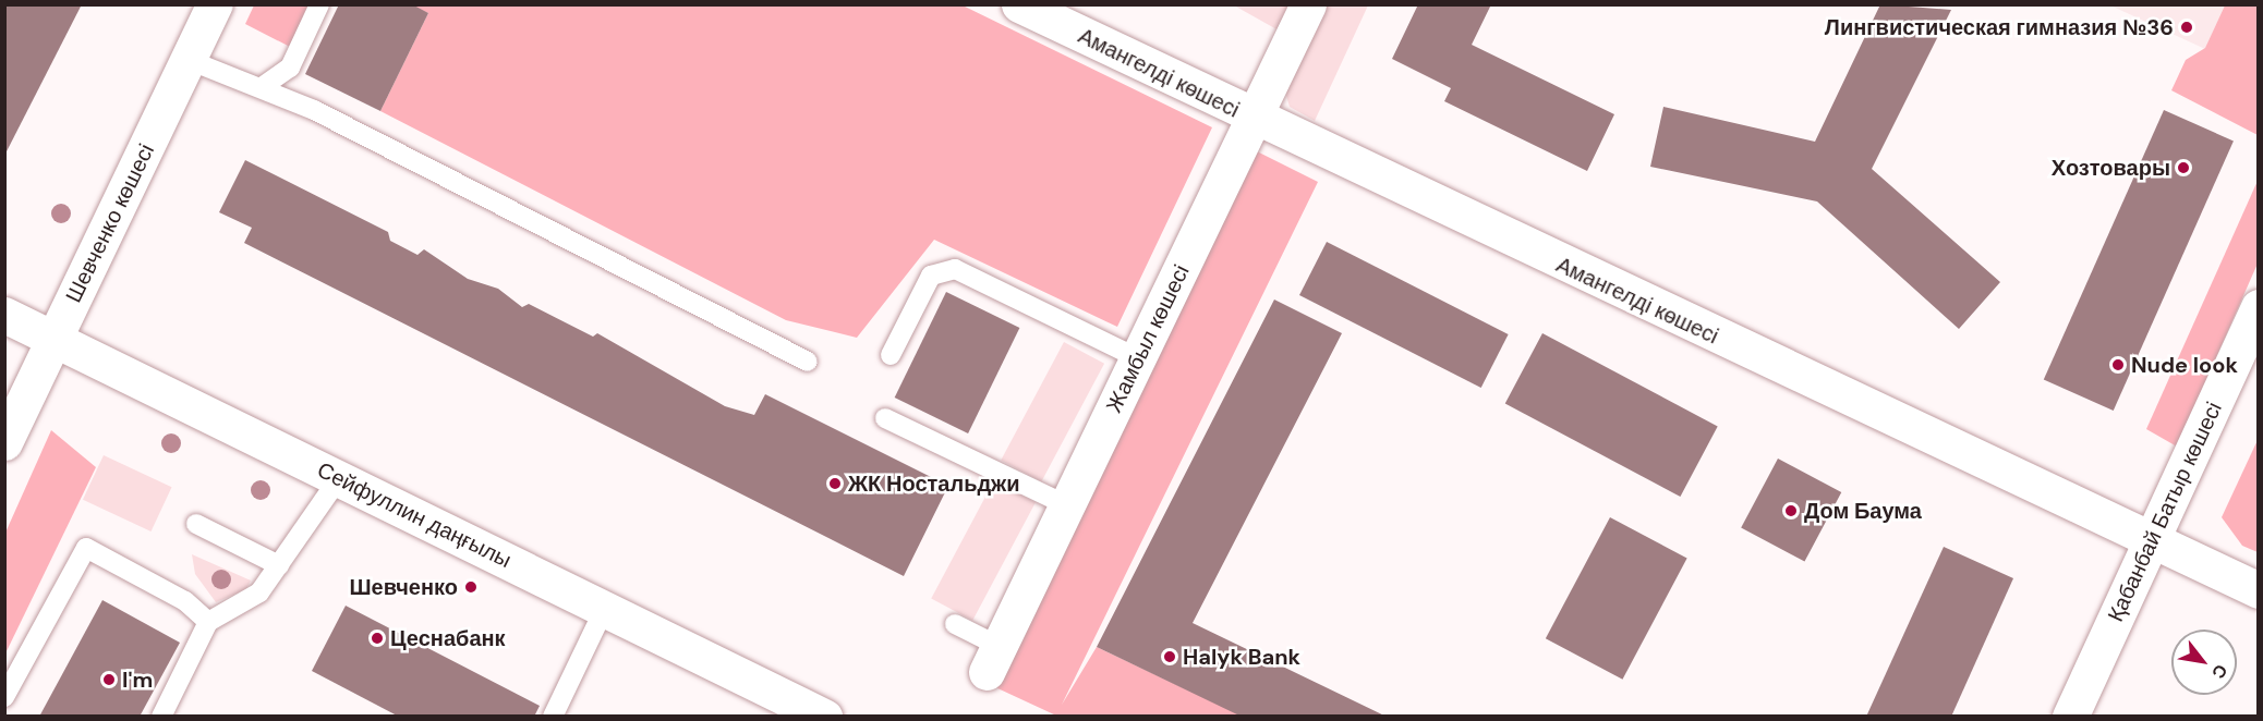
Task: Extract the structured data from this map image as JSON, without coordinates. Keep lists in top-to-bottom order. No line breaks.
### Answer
{"streets":{"street":["Амангелді көшесі","Шевченко көшесі","Жамбыл көшесі","Қабанбай Батыр көшесі","Сейфуллин даңғылы"]},"crossings":[["Амангелді көшесі","Жамбыл көшесі"],["Амангелді көшесі","Қабанбай Батыр көшесі"],["Шевченко көшесі","Сейфуллин даңғылы"]],"places":["Лингвистическая гимназия №36","Хозтовары","Nude look","ЖК Ностальджи","Дом Баума","Шевченко","Цеснабанк","Halyk Bank","I'm"],"north":"bottom right"}
